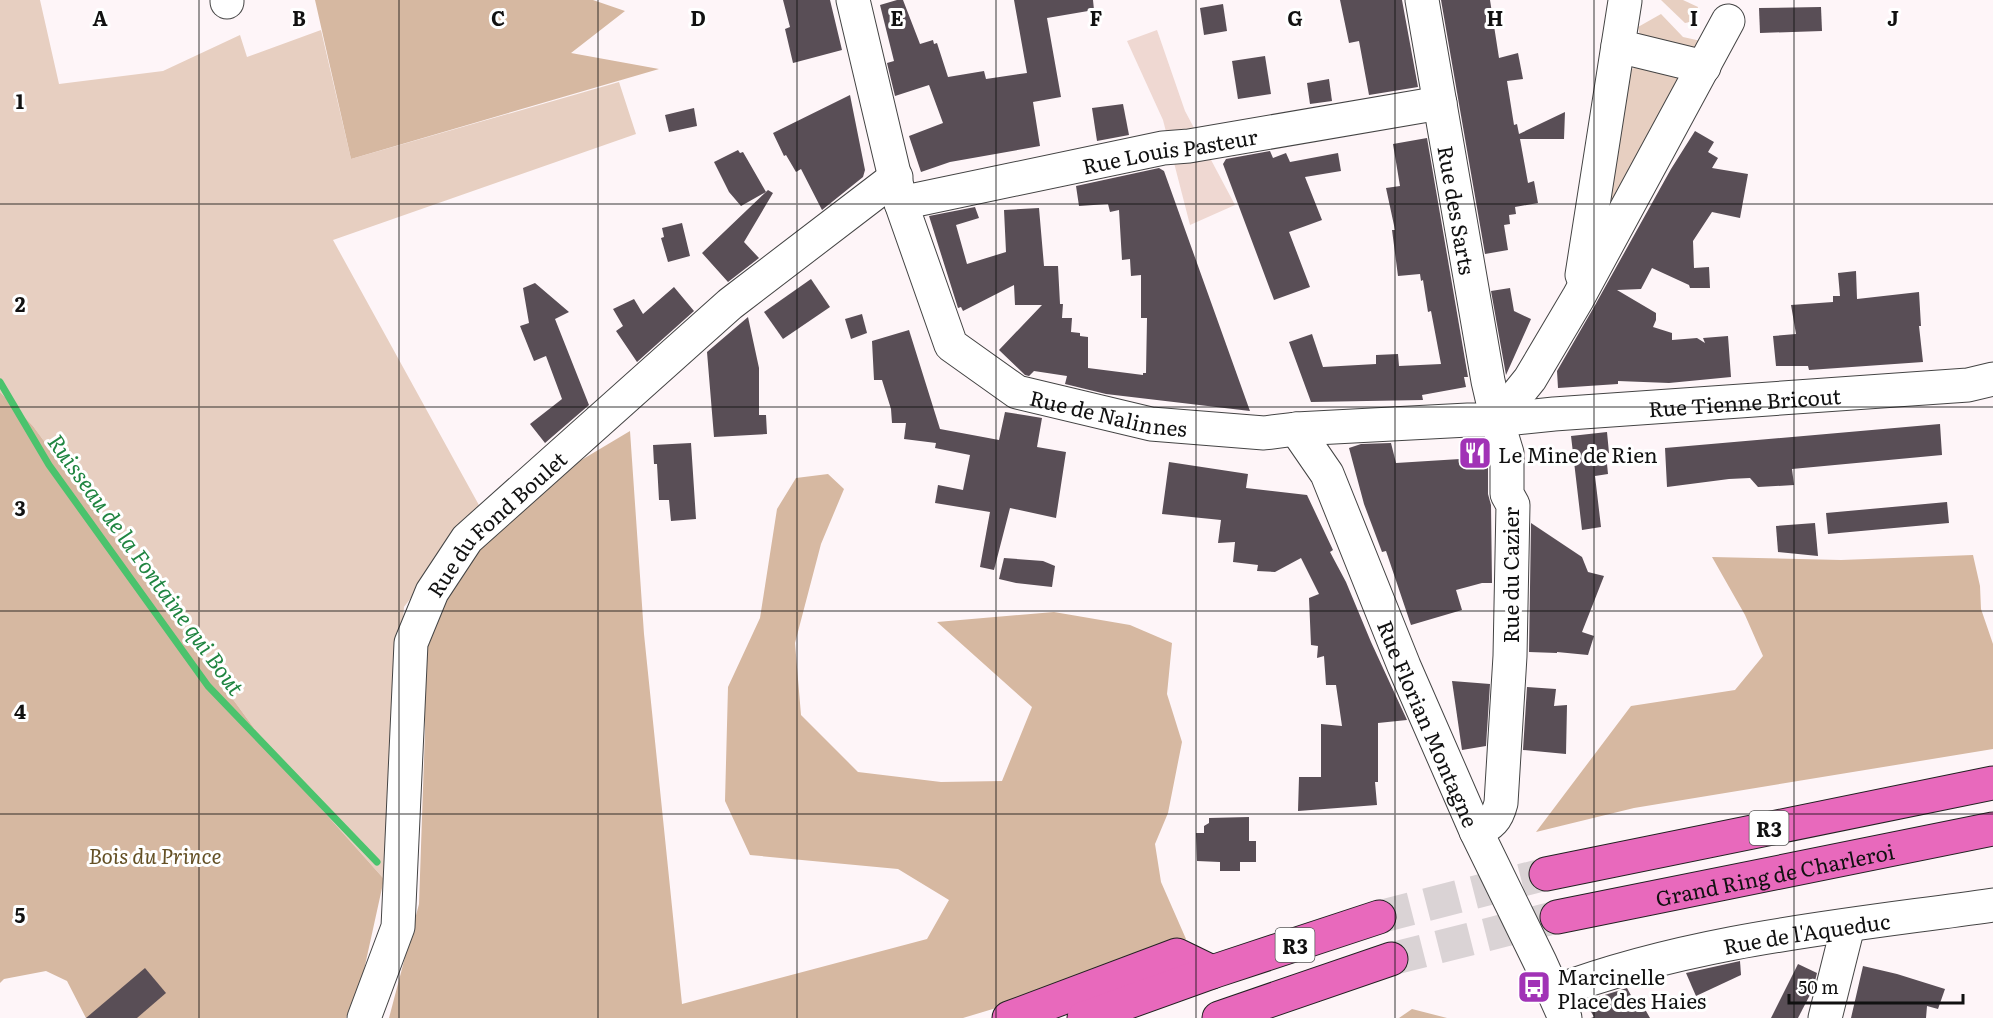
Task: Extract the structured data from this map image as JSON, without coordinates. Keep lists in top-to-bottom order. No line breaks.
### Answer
{"streets":{"highway":["R3","Grand Ring de Charleroi"],"street":["Rue Louis Pasteur","Rue des Sarts","Rue Tienne Bricout","Rue de Nalinnes","Rue du Fond Boulet","Rue du Cazier","Rue Florian Montagne","Rue de l'Aqueduc"]},"crossings":[["Rue Louis Pasteur","Rue des Sarts"],["Rue Louis Pasteur","Rue de Nalinnes"],["Rue Louis Pasteur","Rue du Fond Boulet"],["Rue des Sarts","Rue Tienne Bricout"],["Rue des Sarts","Rue de Nalinnes"],["Rue des Sarts","Rue du Cazier"],["Rue Tienne Bricout","Rue de Nalinnes"],["Rue Tienne Bricout","Rue du Cazier"],["Rue de Nalinnes","Rue du Fond Boulet"],["Rue de Nalinnes","Rue du Cazier"],["Rue de Nalinnes","Rue Florian Montagne"],["Rue du Cazier","Rue Florian Montagne"],["Rue Florian Montagne","Rue de l'Aqueduc"]],"water":["Ruisseau de la Fontaine qui Bout"],"parks":["Bois du Prince"],"places":{"restaurant":["Le Mine de Rien"],"bus stop":["Marcinelle Place des Haies"]},"scale_bar":"50 m","grid":{"columns":["A","B","C","D","E","F","G","H","I","J"],"rows":["1","2","3","4","5"]}}
